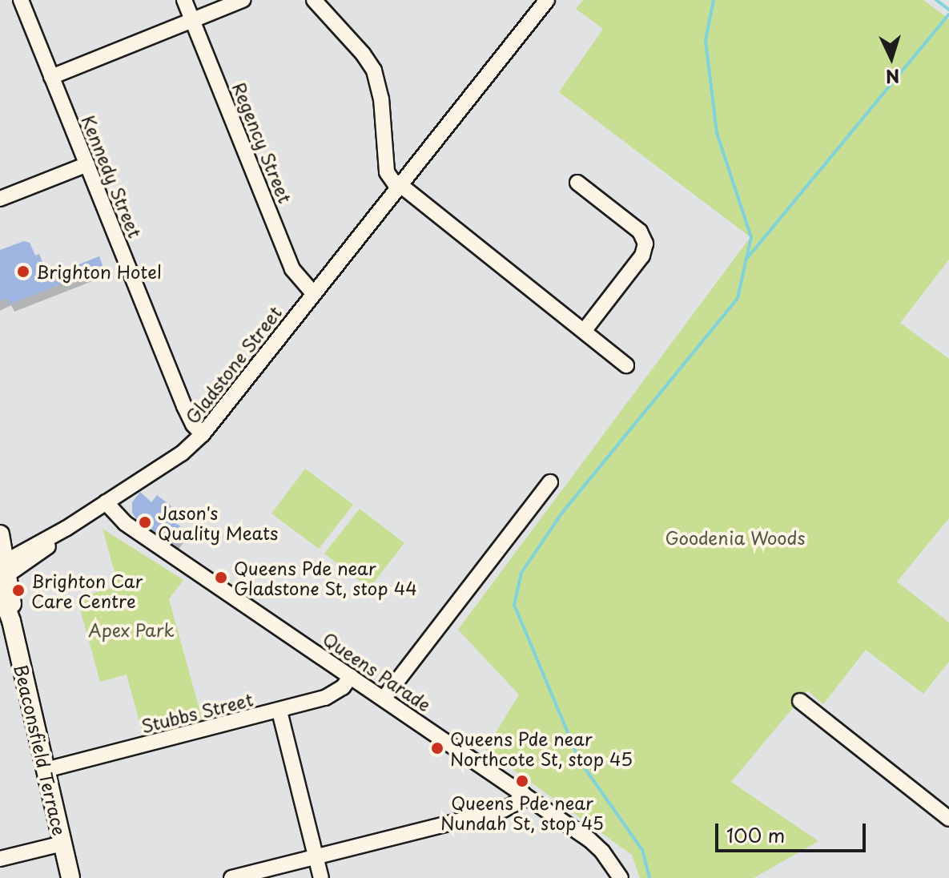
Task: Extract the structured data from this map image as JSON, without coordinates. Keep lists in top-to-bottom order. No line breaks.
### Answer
{"streets":{"main road":["Beaconsfield Terrace"],"street":["Regency Street","Kennedy Street","Gladstone Street","Queens Parade","Stubbs Street"]},"crossings":[["Regency Street","Gladstone Street"],["Kennedy Street","Gladstone Street"],["Gladstone Street","Queens Parade"],["Gladstone Street","Beaconsfield Terrace"],["Queens Parade","Stubbs Street"],["Stubbs Street","Beaconsfield Terrace"]],"parks":["Goodenia Woods","Apex Park"],"places":["Brighton Hotel","Jason's Quality Meats","Queens Pde near Gladstone St, stop 44","Brighton Car Care Centre","Queens Pde near Northcote St, stop 45","Queens Pde near Nundah St, stop 45"],"scale_bar":"100 m","north":"bottom"}
